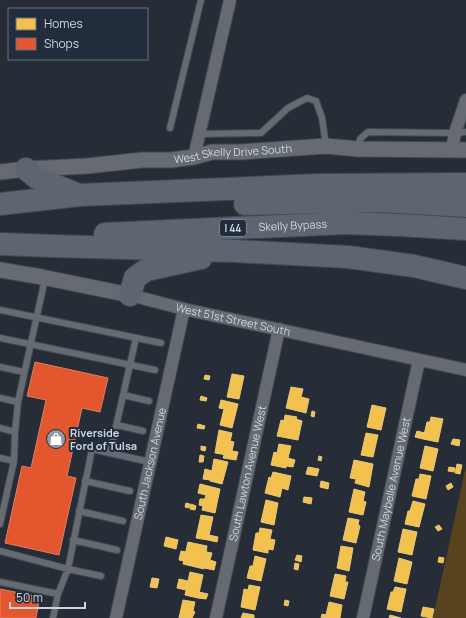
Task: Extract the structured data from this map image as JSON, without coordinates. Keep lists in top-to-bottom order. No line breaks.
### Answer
{"streets":{"highway":["Skelly Bypass","I 44"],"street":["West Skelly Drive South","West 51st Street South","South Jackson Avenue","South Lawton Avenue West","South Maybelle Avenue West"]},"crossings":[["West 51st Street South","South Jackson Avenue"],["West 51st Street South","South Lawton Avenue West"],["West 51st Street South","South Maybelle Avenue West"]],"places":{"shop":["Riverside Ford of Tulsa"]},"legend":["Homes","Shops"],"scale_bar":"50 m"}
